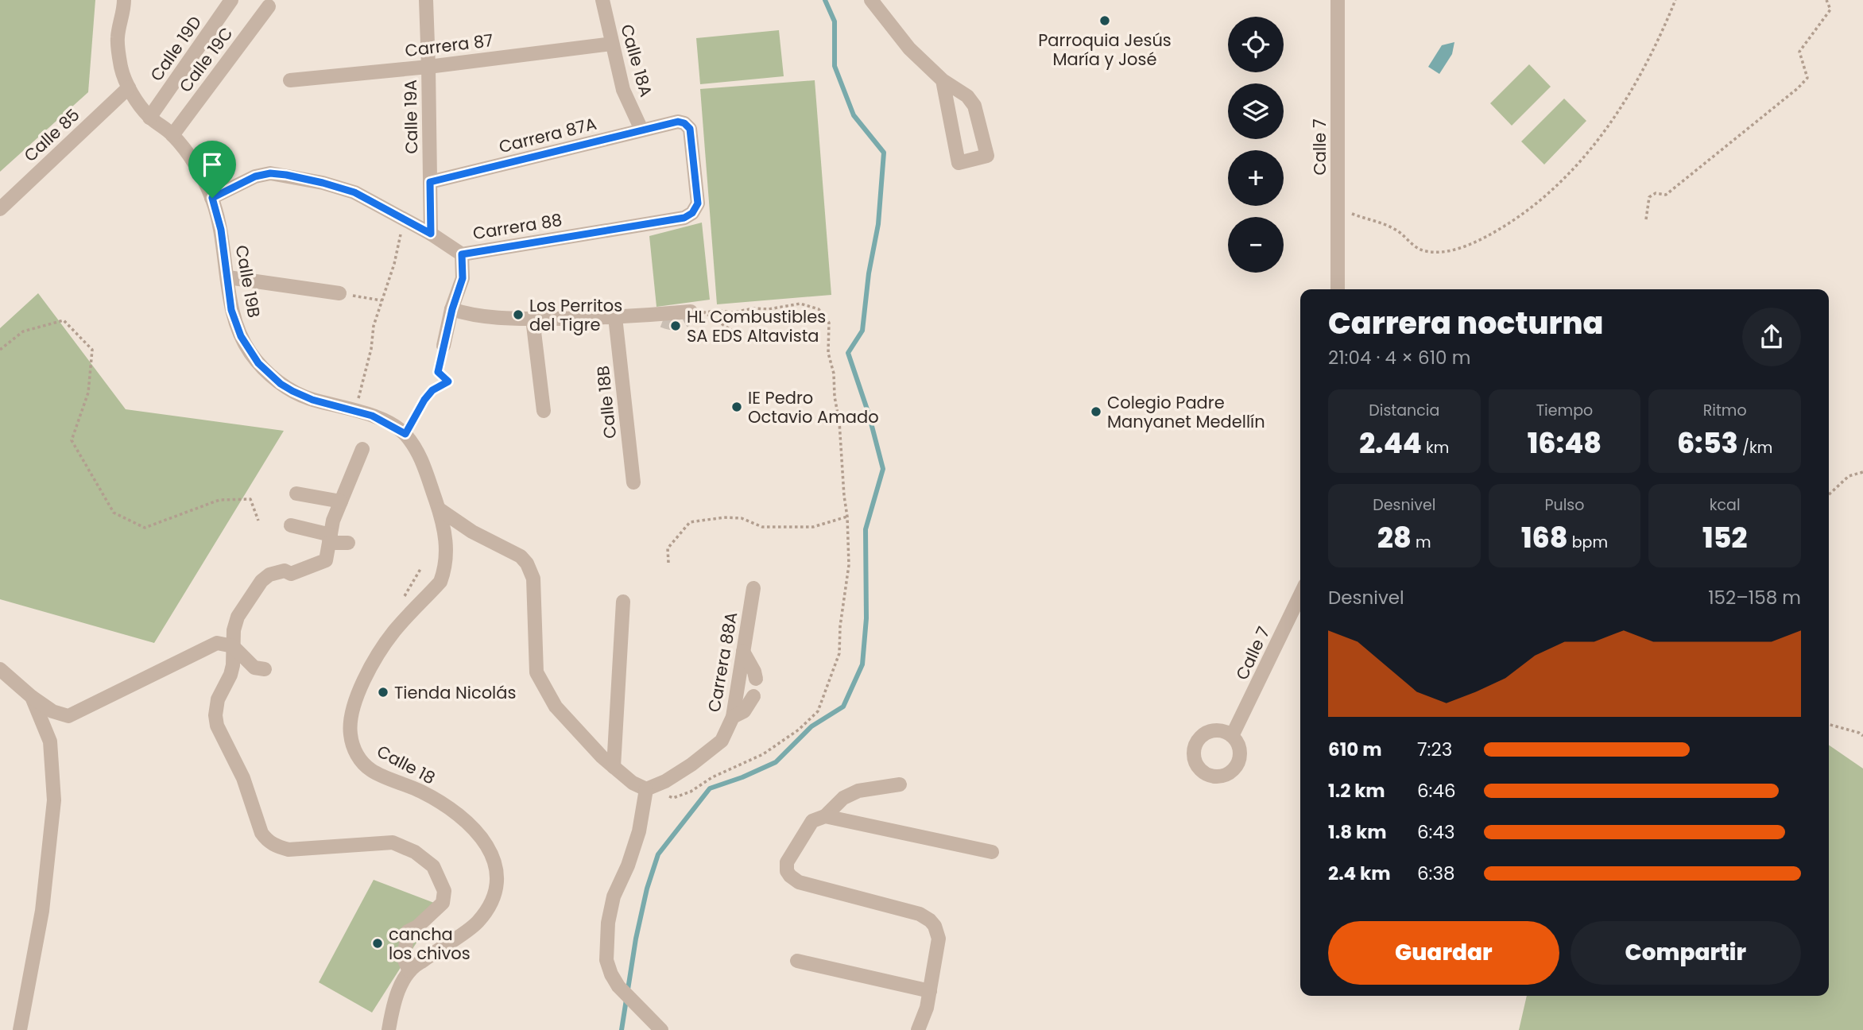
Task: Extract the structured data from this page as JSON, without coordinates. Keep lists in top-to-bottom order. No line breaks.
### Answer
{"streets":{"street":["Carrera 87","Calle 19D","Calle 19C","Calle 18A","Calle 19A","Calle 85","Carrera 87A","Calle 7","Carrera 88","Calle 19B","Calle 18B","Carrera 88A","Calle 18"]},"crossings":[["Carrera 87","Calle 18A"],["Carrera 87","Calle 19A"],["Calle 19D","Calle 19B"],["Calle 19C","Calle 19B"],["Calle 18A","Carrera 87A"],["Calle 19A","Carrera 87A"],["Calle 19A","Carrera 88"],["Calle 85","Calle 19B"],["Carrera 87A","Carrera 88"],["Carrera 88","Calle 19B"],["Calle 19B","Calle 18"]],"places":["Parroquia Jesús María y José","Los Perritos del Tigre","HL Combustibles SA EDS Altavista","IE Pedro Octavio Amado","Colegio Padre Manyanet Medellín","Tienda Nicolás","cancha los chivos"],"page":{"map_buttons":["+","−"],"heading":["Carrera nocturna","21:04 · 4 × 610 m"],"stats":[["Distancia","2.44 km"],["Tiempo","16:48"],["Ritmo","6:53 /km"],["Desnivel","28 m"],["Pulso","168 bpm"],["kcal","152"]],"chart":["Desnivel","152–158 m"],"list":[{"name":"610 m","note":"7:23"},{"name":"1.2 km","note":"6:46"},{"name":"1.8 km","note":"6:43"},{"name":"2.4 km","note":"6:38"}],"buttons":["Guardar","Compartir"]}}
